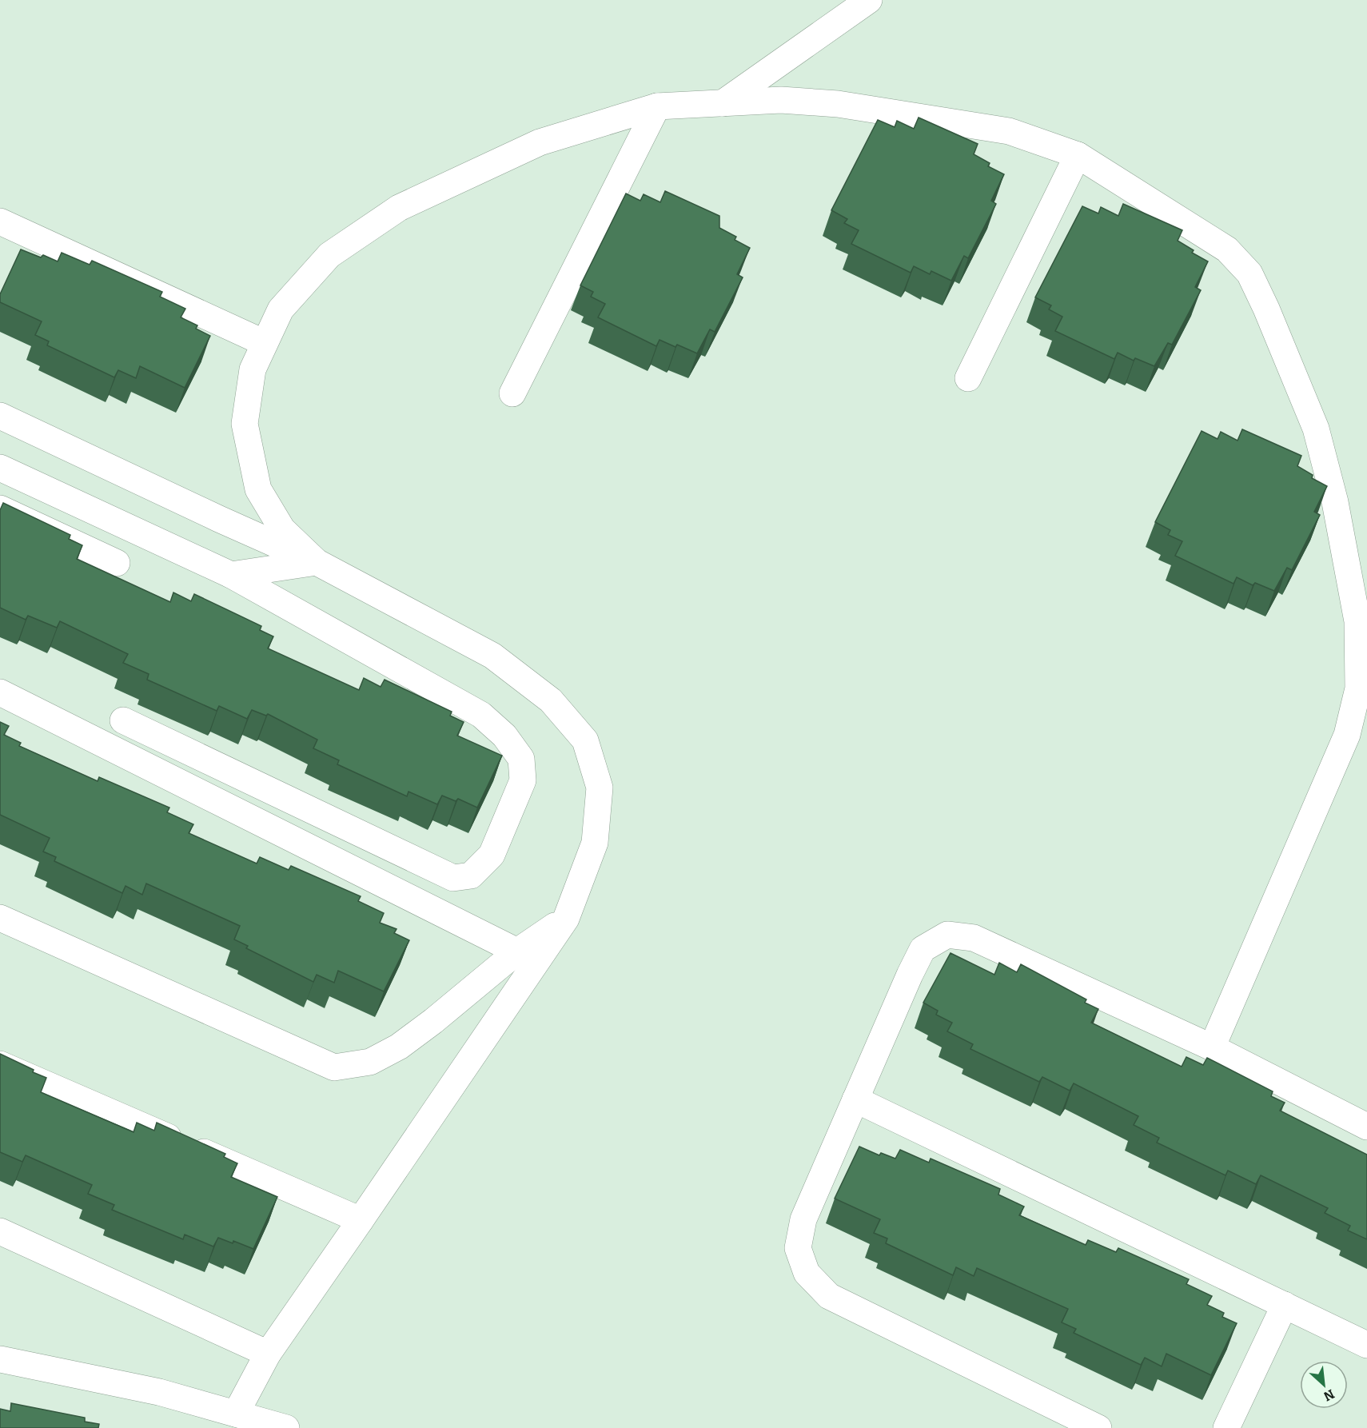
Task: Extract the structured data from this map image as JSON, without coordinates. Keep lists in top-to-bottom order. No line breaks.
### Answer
{"north":"bottom right"}
